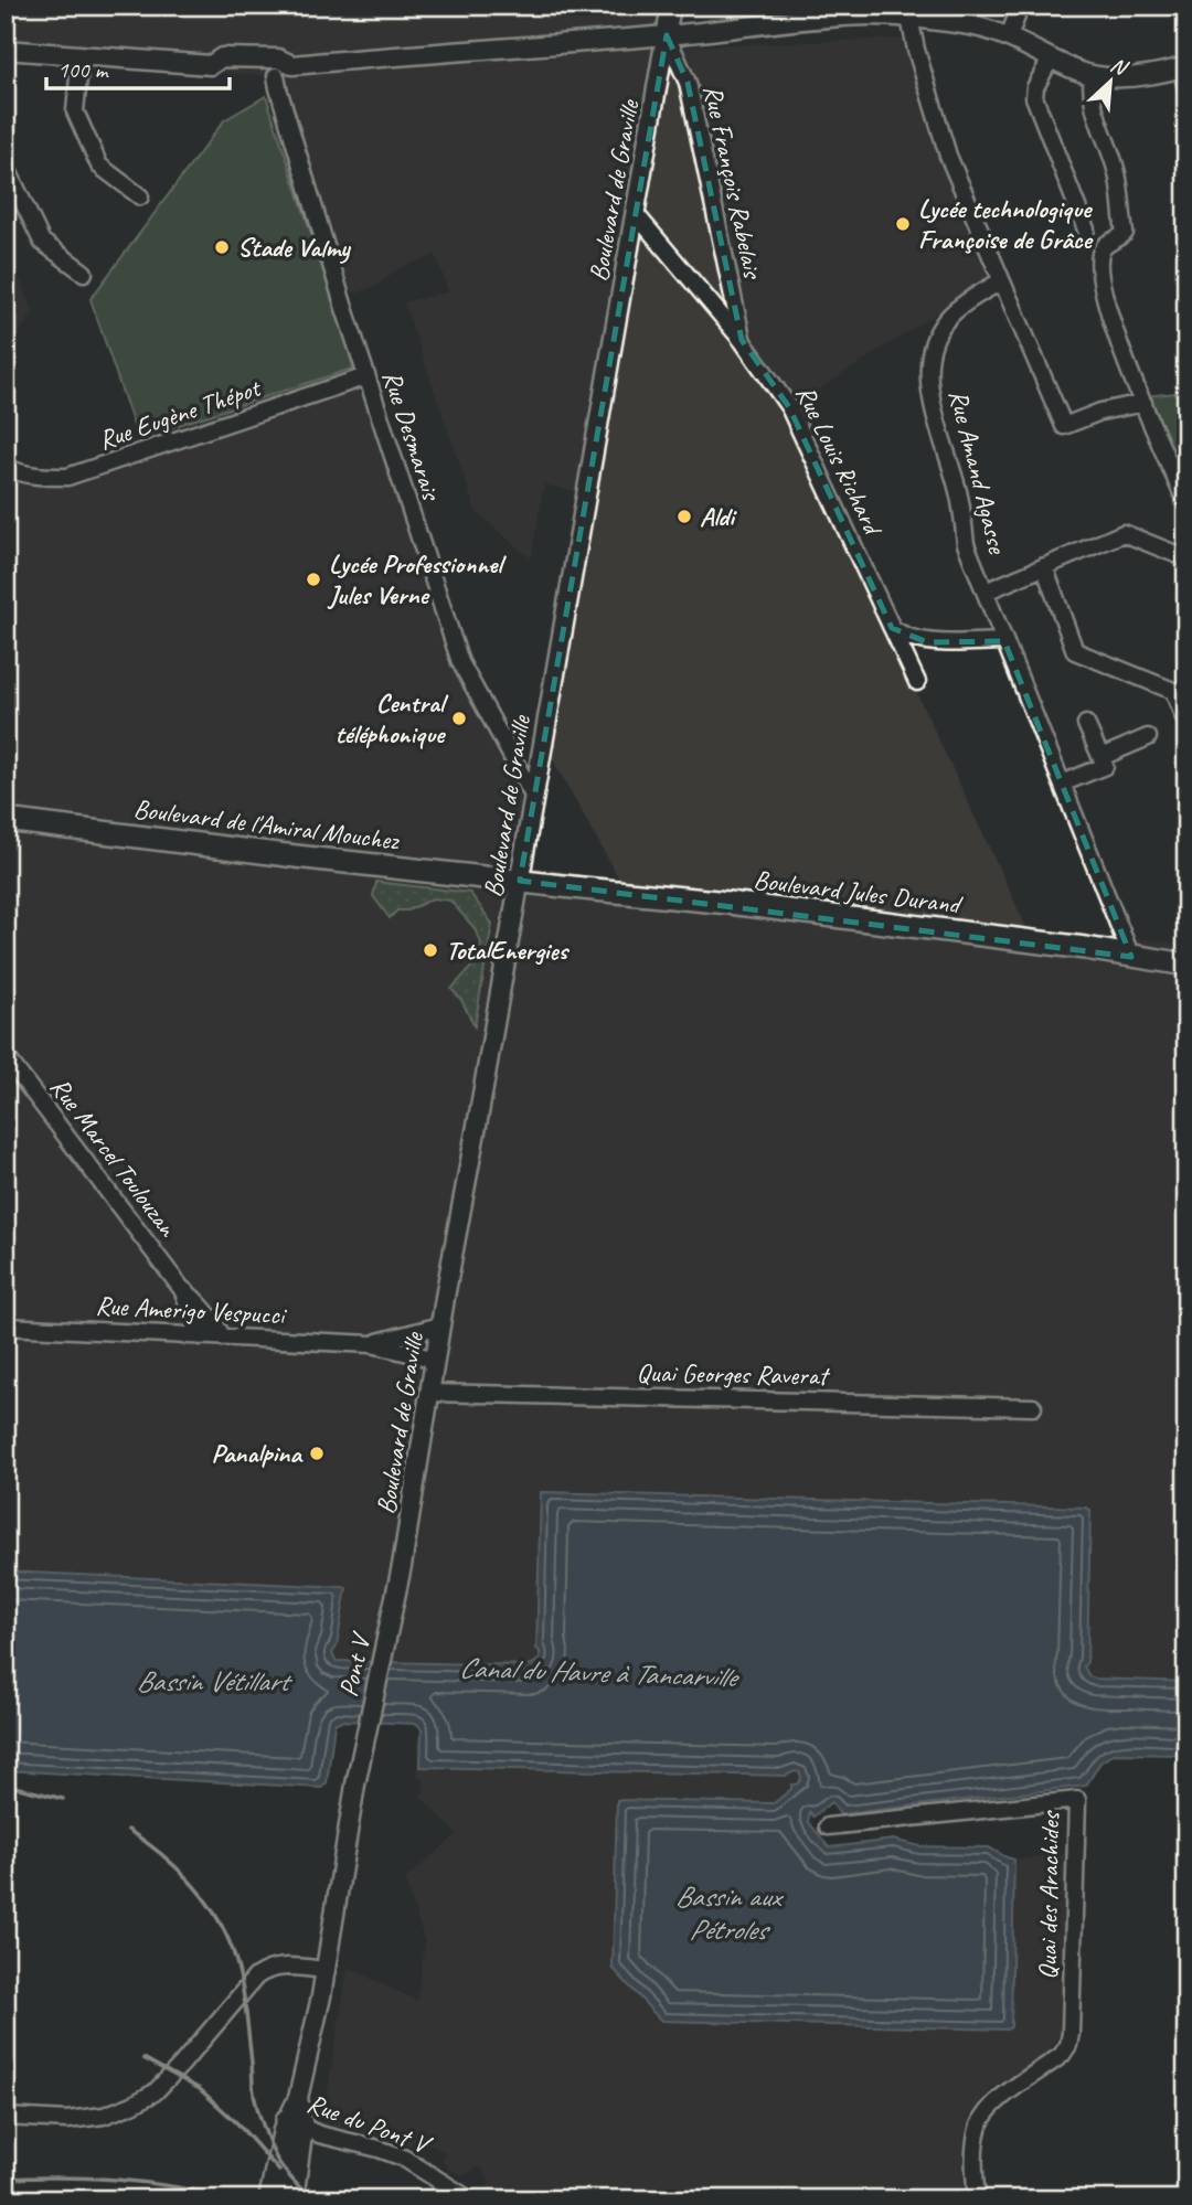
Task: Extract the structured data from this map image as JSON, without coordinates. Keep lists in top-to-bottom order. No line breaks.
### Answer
{"streets":{"main road":["Boulevard de l'Amiral Mouchez","Boulevard Jules Durand"],"street":["Rue François Rabelais","Boulevard de Graville","Rue Eugène Thépot","Rue Desmarais","Rue Louis Richard","Rue Amand Agasse","Rue Marcel Toulouzan","Rue Amerigo Vespucci","Quai Georges Raverat","Pont V","Quai des Arachides","Rue du Pont V"]},"crossings":[["Rue François Rabelais","Boulevard de Graville"],["Rue François Rabelais","Rue Louis Richard"],["Boulevard de Graville","Rue Desmarais"],["Boulevard de Graville","Rue Louis Richard"],["Boulevard de Graville","Boulevard de l'Amiral Mouchez"],["Boulevard de Graville","Boulevard Jules Durand"],["Boulevard de Graville","Rue Amerigo Vespucci"],["Boulevard de Graville","Quai Georges Raverat"],["Boulevard de Graville","Pont V"],["Rue Eugène Thépot","Rue Desmarais"],["Rue Amand Agasse","Boulevard Jules Durand"],["Boulevard de l'Amiral Mouchez","Boulevard Jules Durand"],["Rue Marcel Toulouzan","Rue Amerigo Vespucci"]],"water":["Canal du Havre à Tancarville","Bassin Vétillart","Bassin aux Pétroles"],"places":["Lycée technologique Françoise de Grâce","Stade Valmy","Aldi","Lycée Professionnel Jules Verne","Central téléphonique","TotalEnergies","Panalpina"],"scale_bar":"100 m","north":"top right"}
